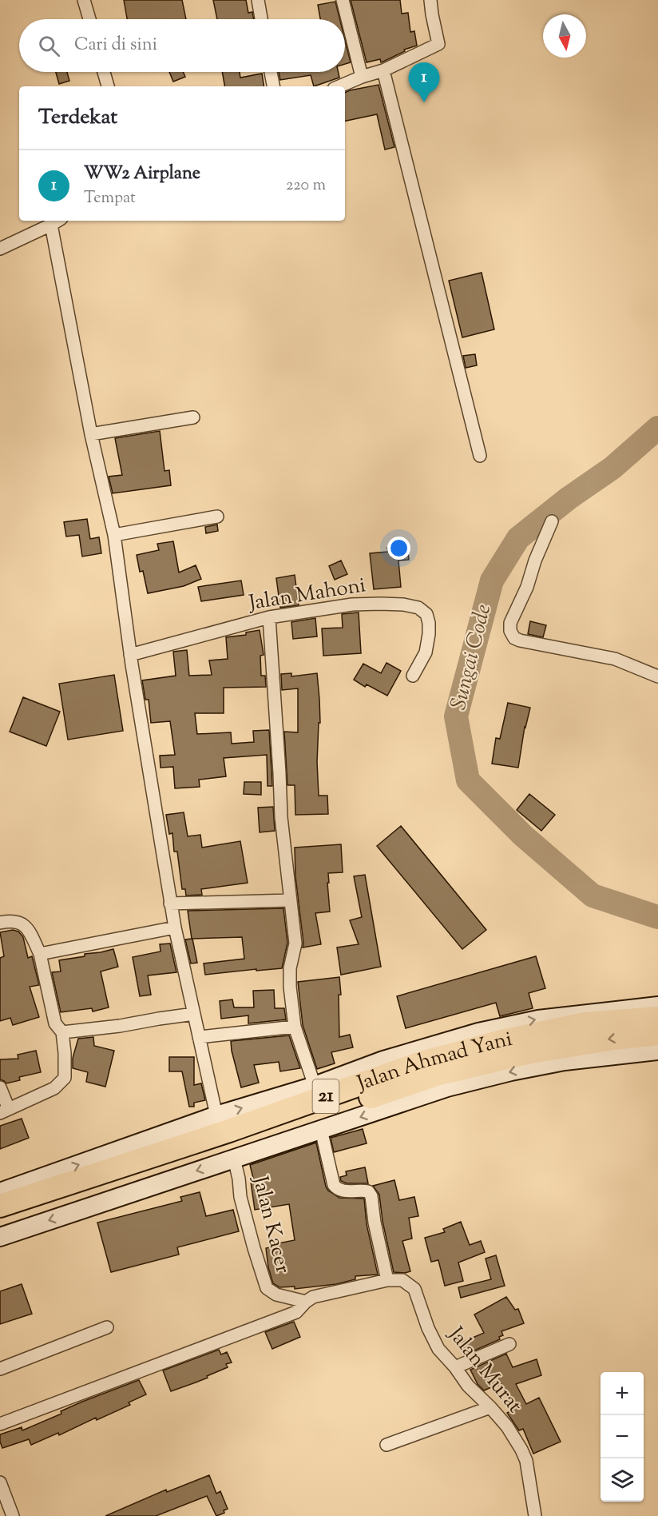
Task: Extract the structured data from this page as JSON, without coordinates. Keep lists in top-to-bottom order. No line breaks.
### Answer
{"streets":{"highway":["Jalan Ahmad Yani","21"],"street":["Jalan Mahoni","Jalan Kacer","Jalan Murat"]},"crossings":[["Jalan Ahmad Yani","Jalan Kacer"]],"water":["Sungai Code"],"north":"bottom","page":{"search":"Cari di sini","pins":"1","heading":"Terdekat","list":[{"mark":"1","name":"WW2 Airplane","note":"Tempat","value":"220 m"}],"map_buttons":["+","−"]}}
